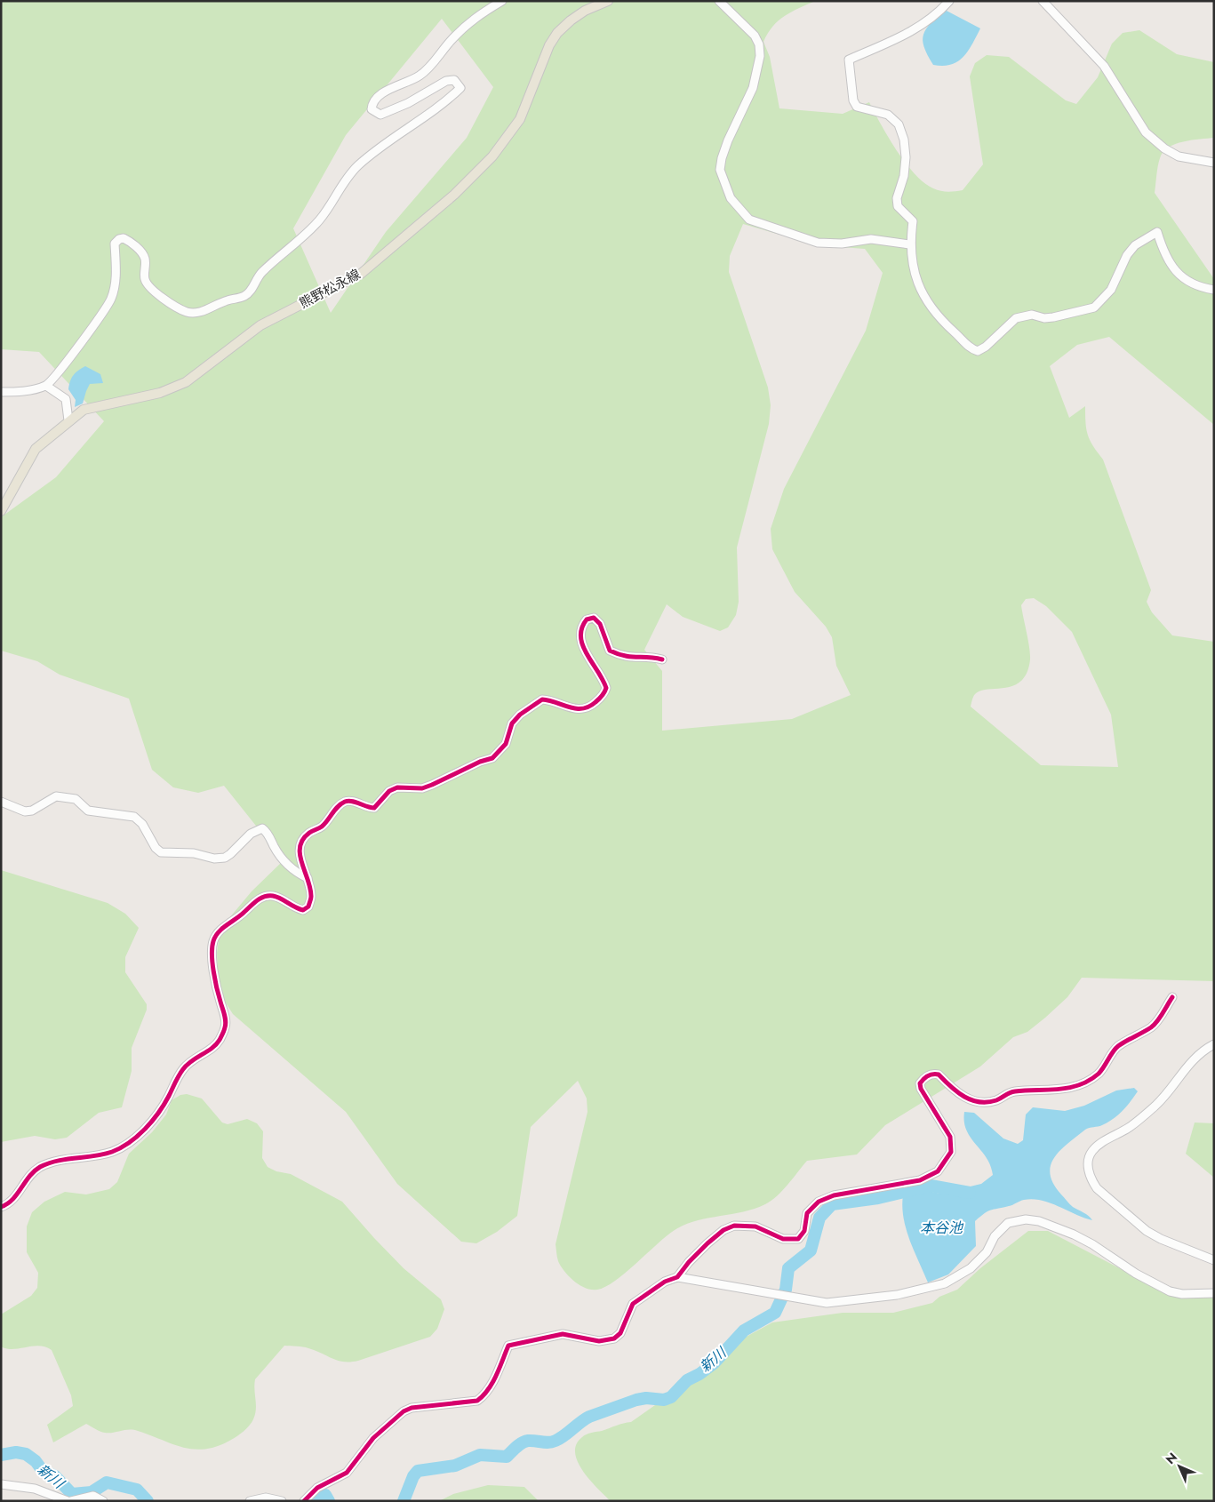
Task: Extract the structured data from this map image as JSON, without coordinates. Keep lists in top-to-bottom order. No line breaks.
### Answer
{"streets":{"main road":["熊野松永線"]},"water":["本谷池","新川"],"north":"top left"}
